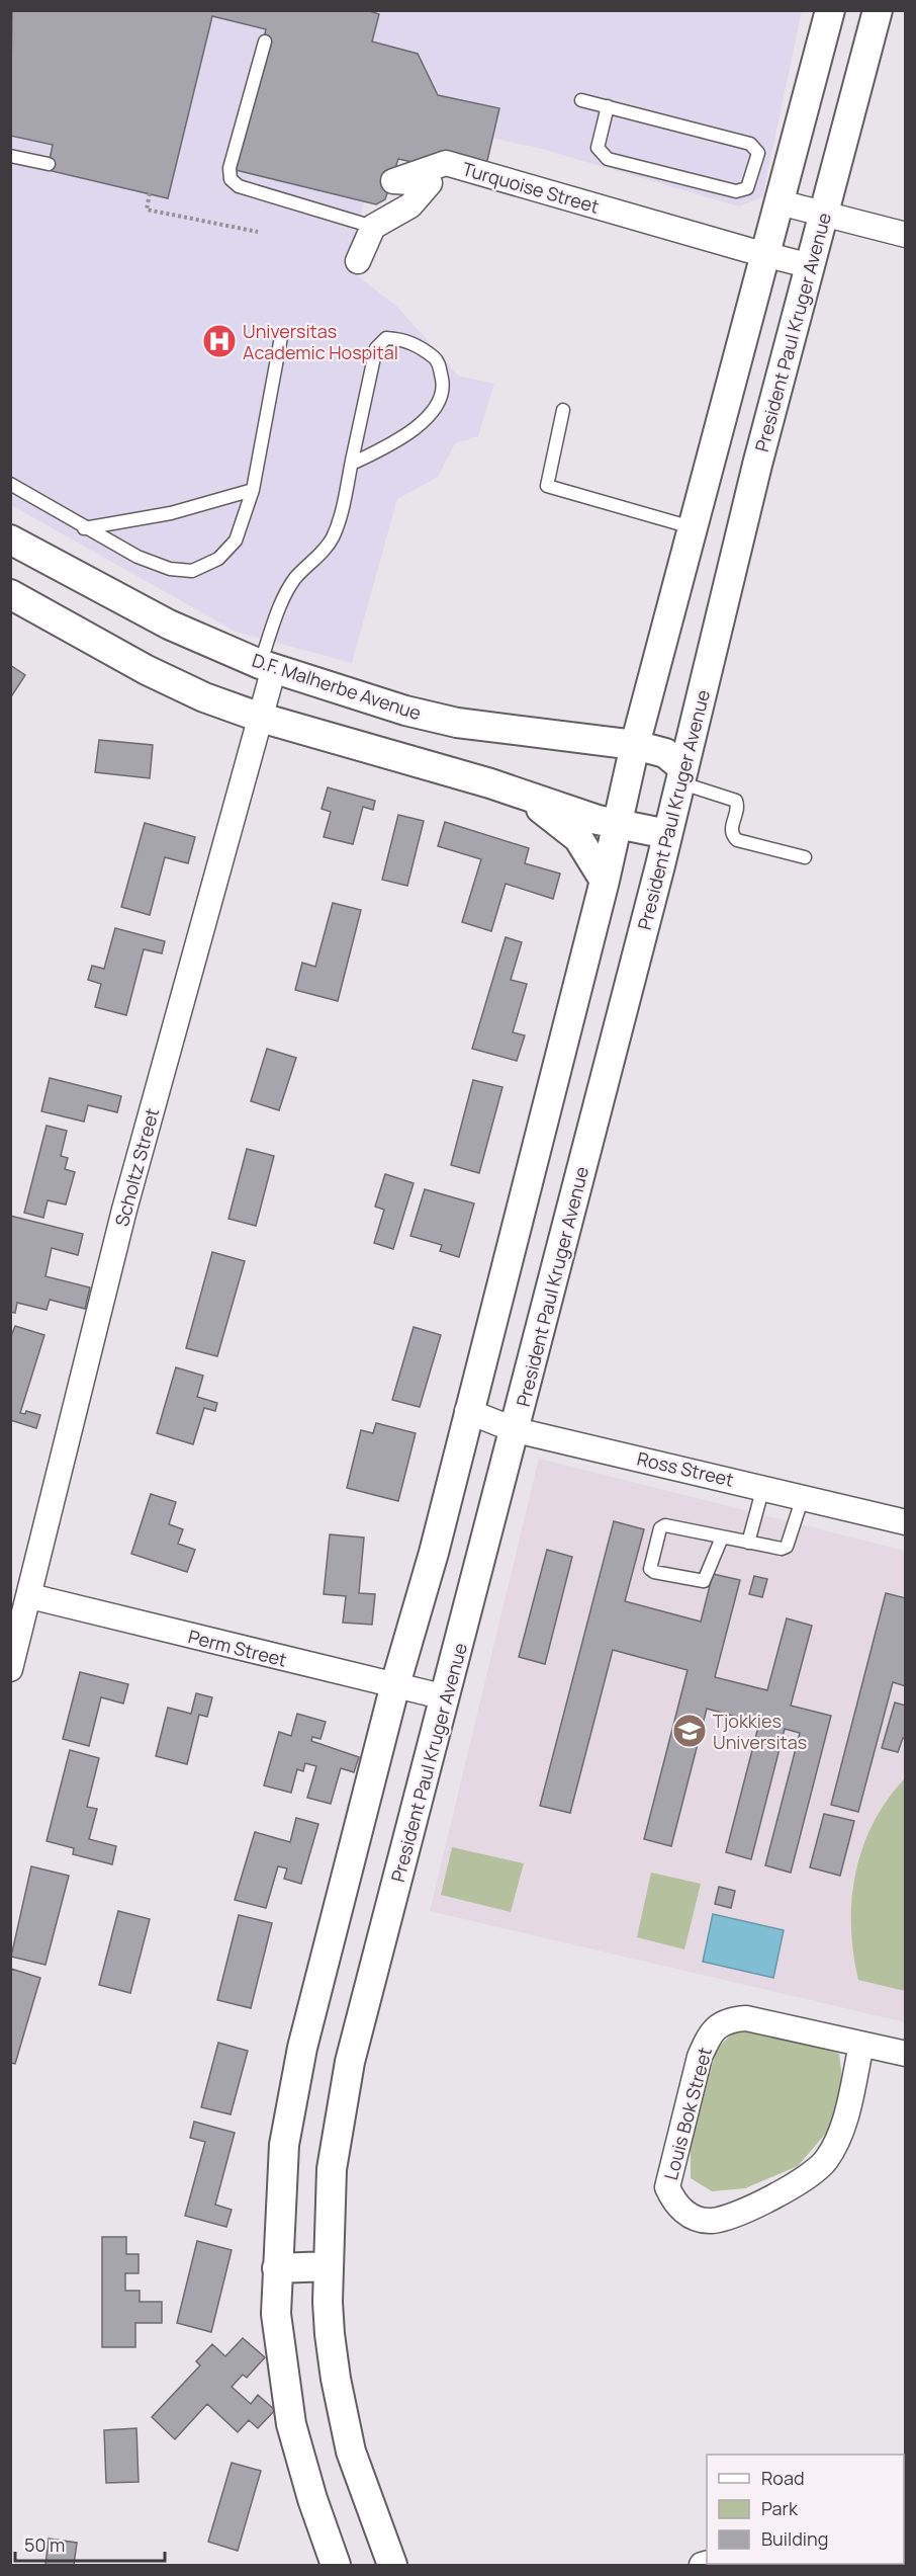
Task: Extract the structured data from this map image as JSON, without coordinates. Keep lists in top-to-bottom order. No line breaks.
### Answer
{"streets":{"street":["Turquoise Street","President Paul Kruger Avenue","D.F. Malherbe Avenue","Scholtz Street","Ross Street","Perm Street","Louis Bok Street"]},"crossings":[["Turquoise Street","President Paul Kruger Avenue"],["President Paul Kruger Avenue","D.F. Malherbe Avenue"],["President Paul Kruger Avenue","Ross Street"],["President Paul Kruger Avenue","Perm Street"],["D.F. Malherbe Avenue","Scholtz Street"],["Scholtz Street","Perm Street"]],"places":{"hospital":["Universitas Academic Hospital"],"school or university":["Tjokkies Universitas"]},"legend":["Road","Park","Building"],"scale_bar":"50 m"}
